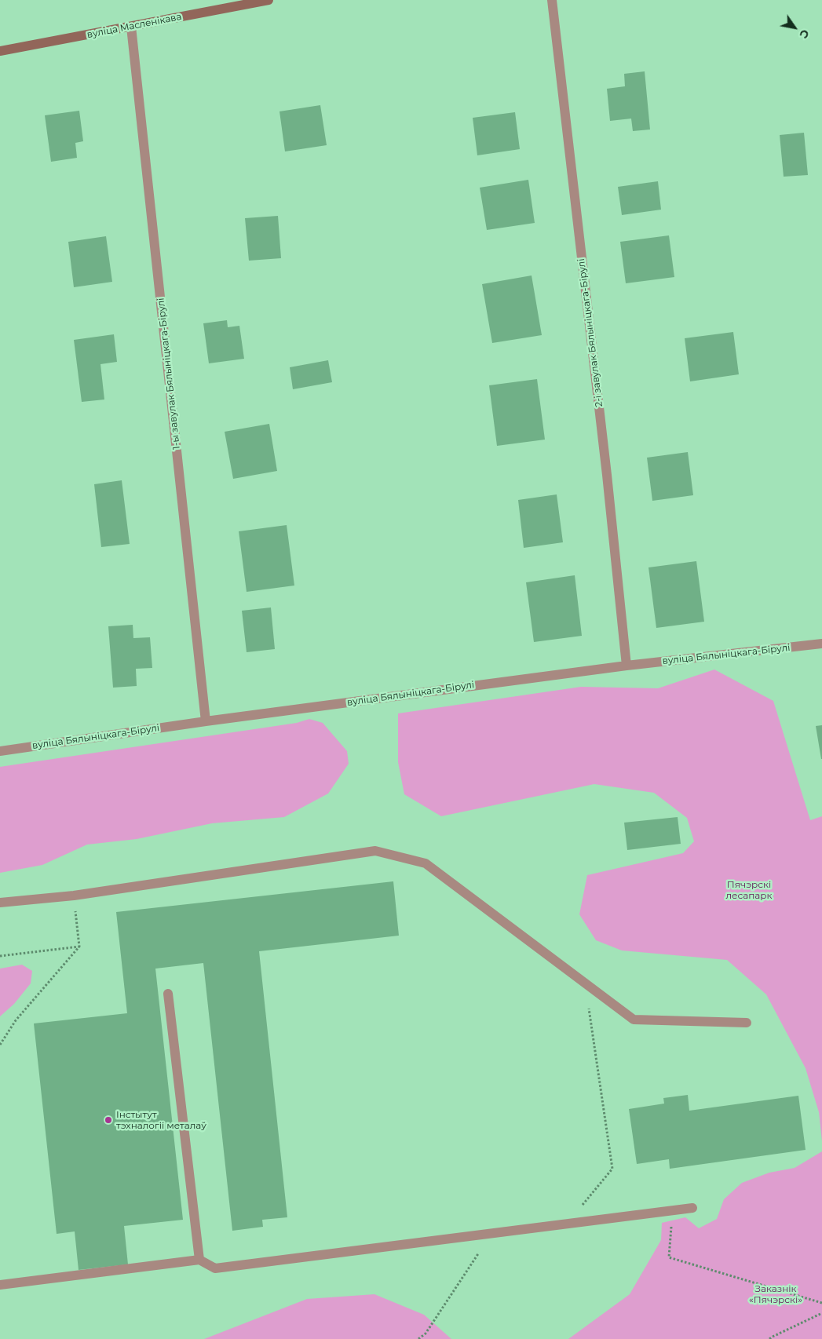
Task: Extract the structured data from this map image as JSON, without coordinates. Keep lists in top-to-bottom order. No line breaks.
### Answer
{"streets":{"main road":["вуліца Масленікава"],"street":["2-і завулак Бялыніцкага-Бірулі","1-ы завулак Бялыніцкага-Бірулі","вуліца Бялыніцкага-Бірулі"]},"crossings":[["вуліца Масленікава","1-ы завулак Бялыніцкага-Бірулі"],["2-і завулак Бялыніцкага-Бірулі","вуліца Бялыніцкага-Бірулі"],["1-ы завулак Бялыніцкага-Бірулі","вуліца Бялыніцкага-Бірулі"]],"parks":["Пячэрскі лесапарк","Заказнік «Пячэрскі»"],"places":["Інстытут тэхналогіі металаў"],"north":"bottom right"}
